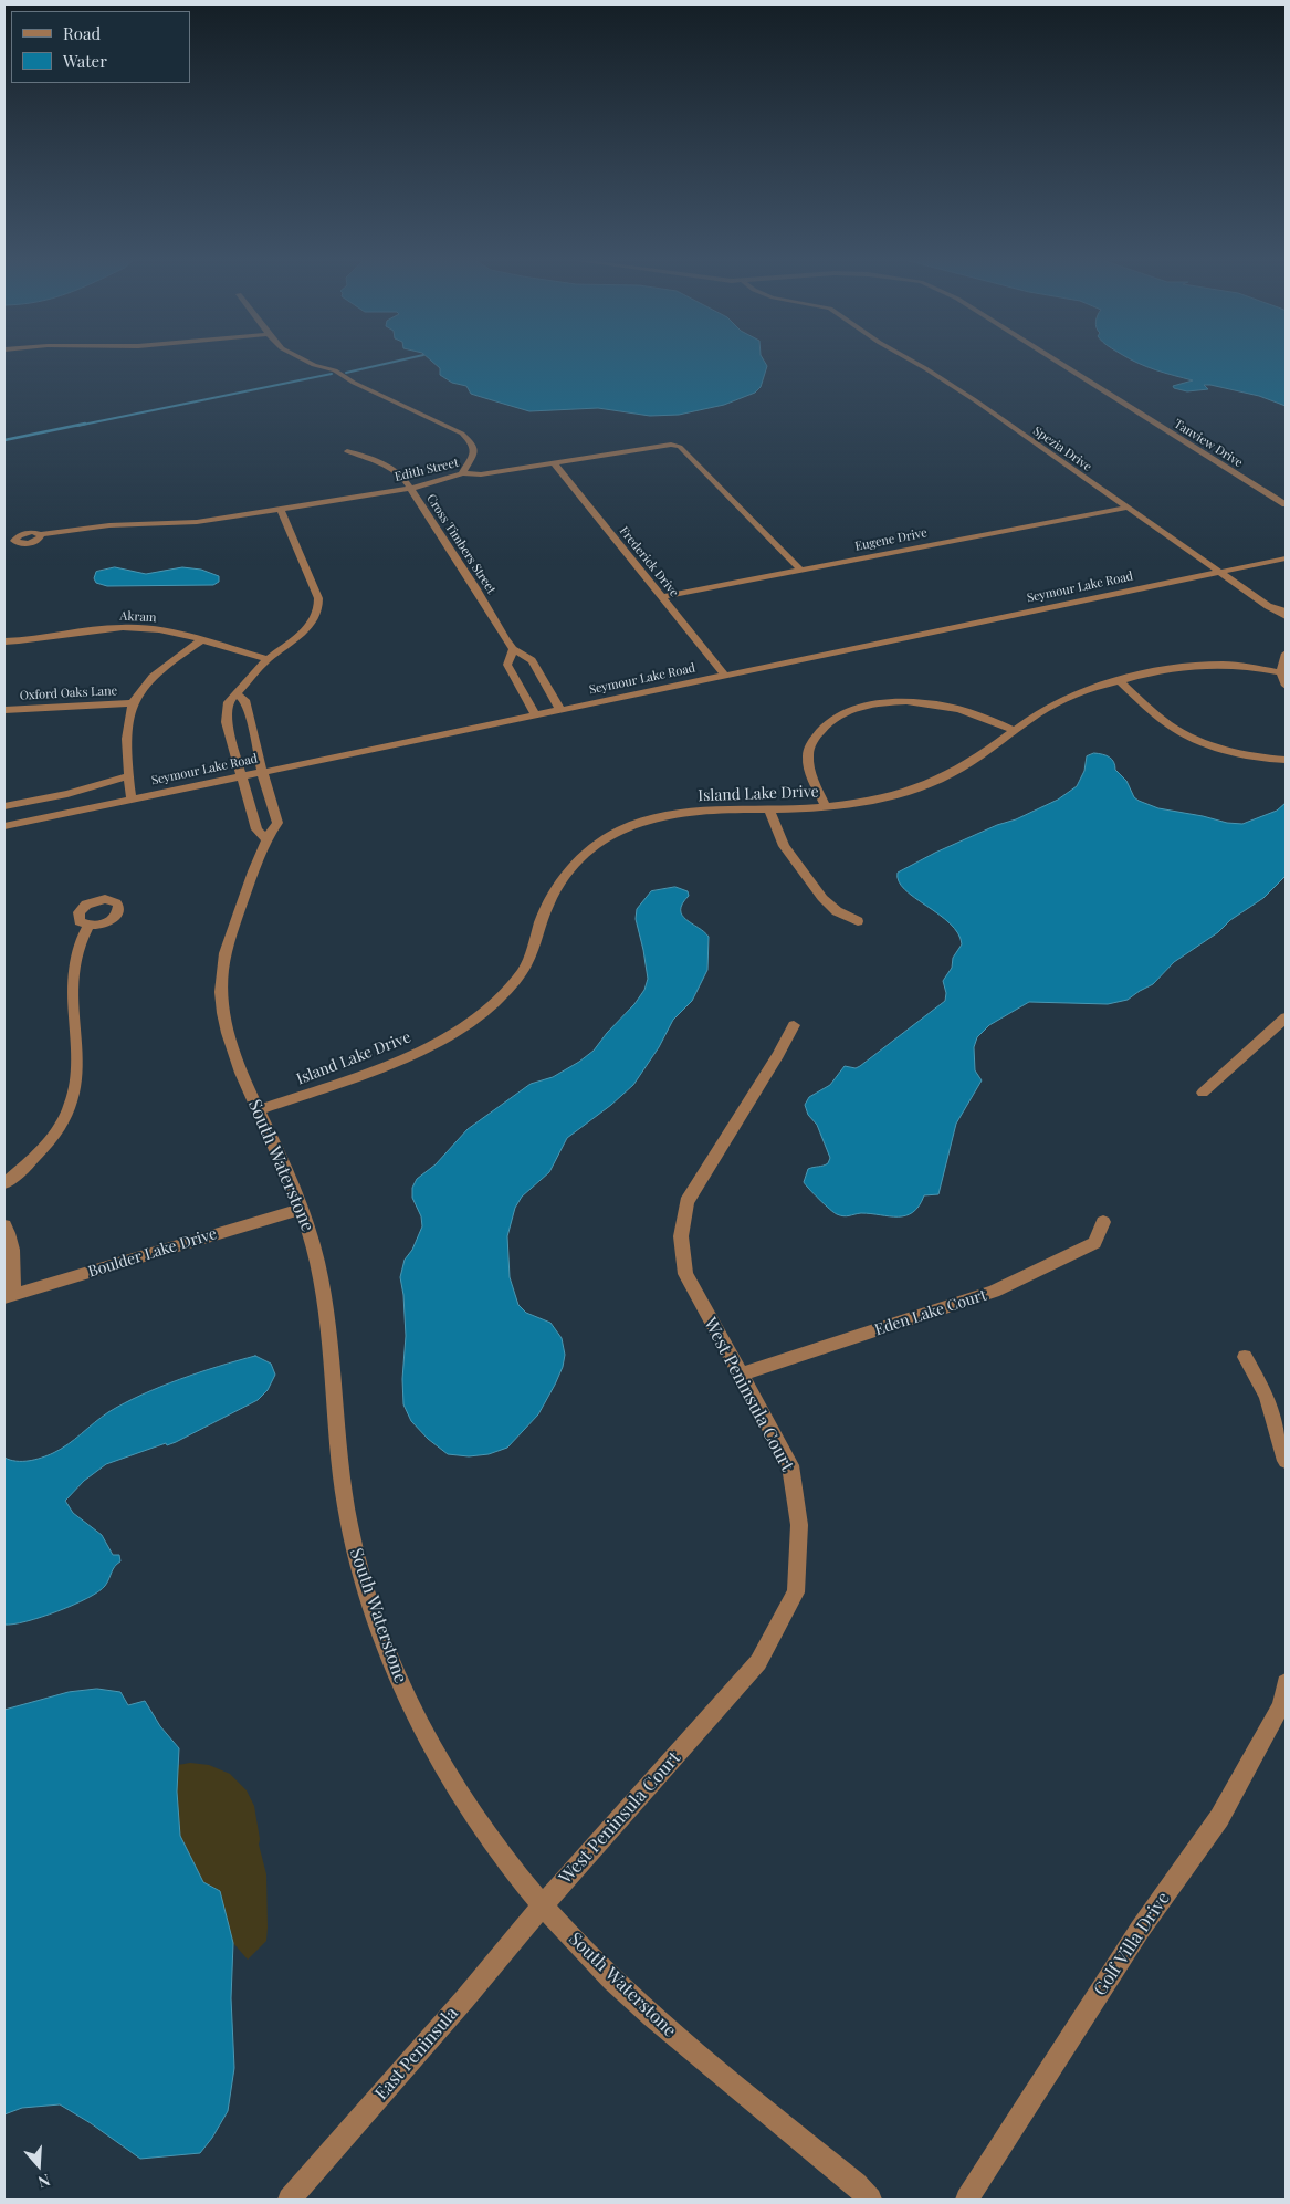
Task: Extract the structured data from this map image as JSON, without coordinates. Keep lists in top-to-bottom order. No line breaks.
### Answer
{"streets":{"street":["Tanview Drive","Spezia Drive","Edith Street","Eugene Drive","Cross Timbers Street","Frederick Drive","Seymour Lake Road","Akram","Oxford Oaks Lane","Island Lake Drive","South Waterstone","Boulder Lake Drive","Eden Lake Court","West Peninsula Court","Golf Villa Drive","East Peninsula"]},"crossings":[["Spezia Drive","Eugene Drive"],["Spezia Drive","Seymour Lake Road"],["Edith Street","Eugene Drive"],["Edith Street","Cross Timbers Street"],["Edith Street","Frederick Drive"],["Eugene Drive","Frederick Drive"],["Cross Timbers Street","Seymour Lake Road"],["Frederick Drive","Seymour Lake Road"],["Seymour Lake Road","South Waterstone"],["Island Lake Drive","South Waterstone"],["South Waterstone","Boulder Lake Drive"],["South Waterstone","West Peninsula Court"],["South Waterstone","East Peninsula"],["Eden Lake Court","West Peninsula Court"],["West Peninsula Court","East Peninsula"]],"legend":["Road","Water"],"north":"bottom"}
